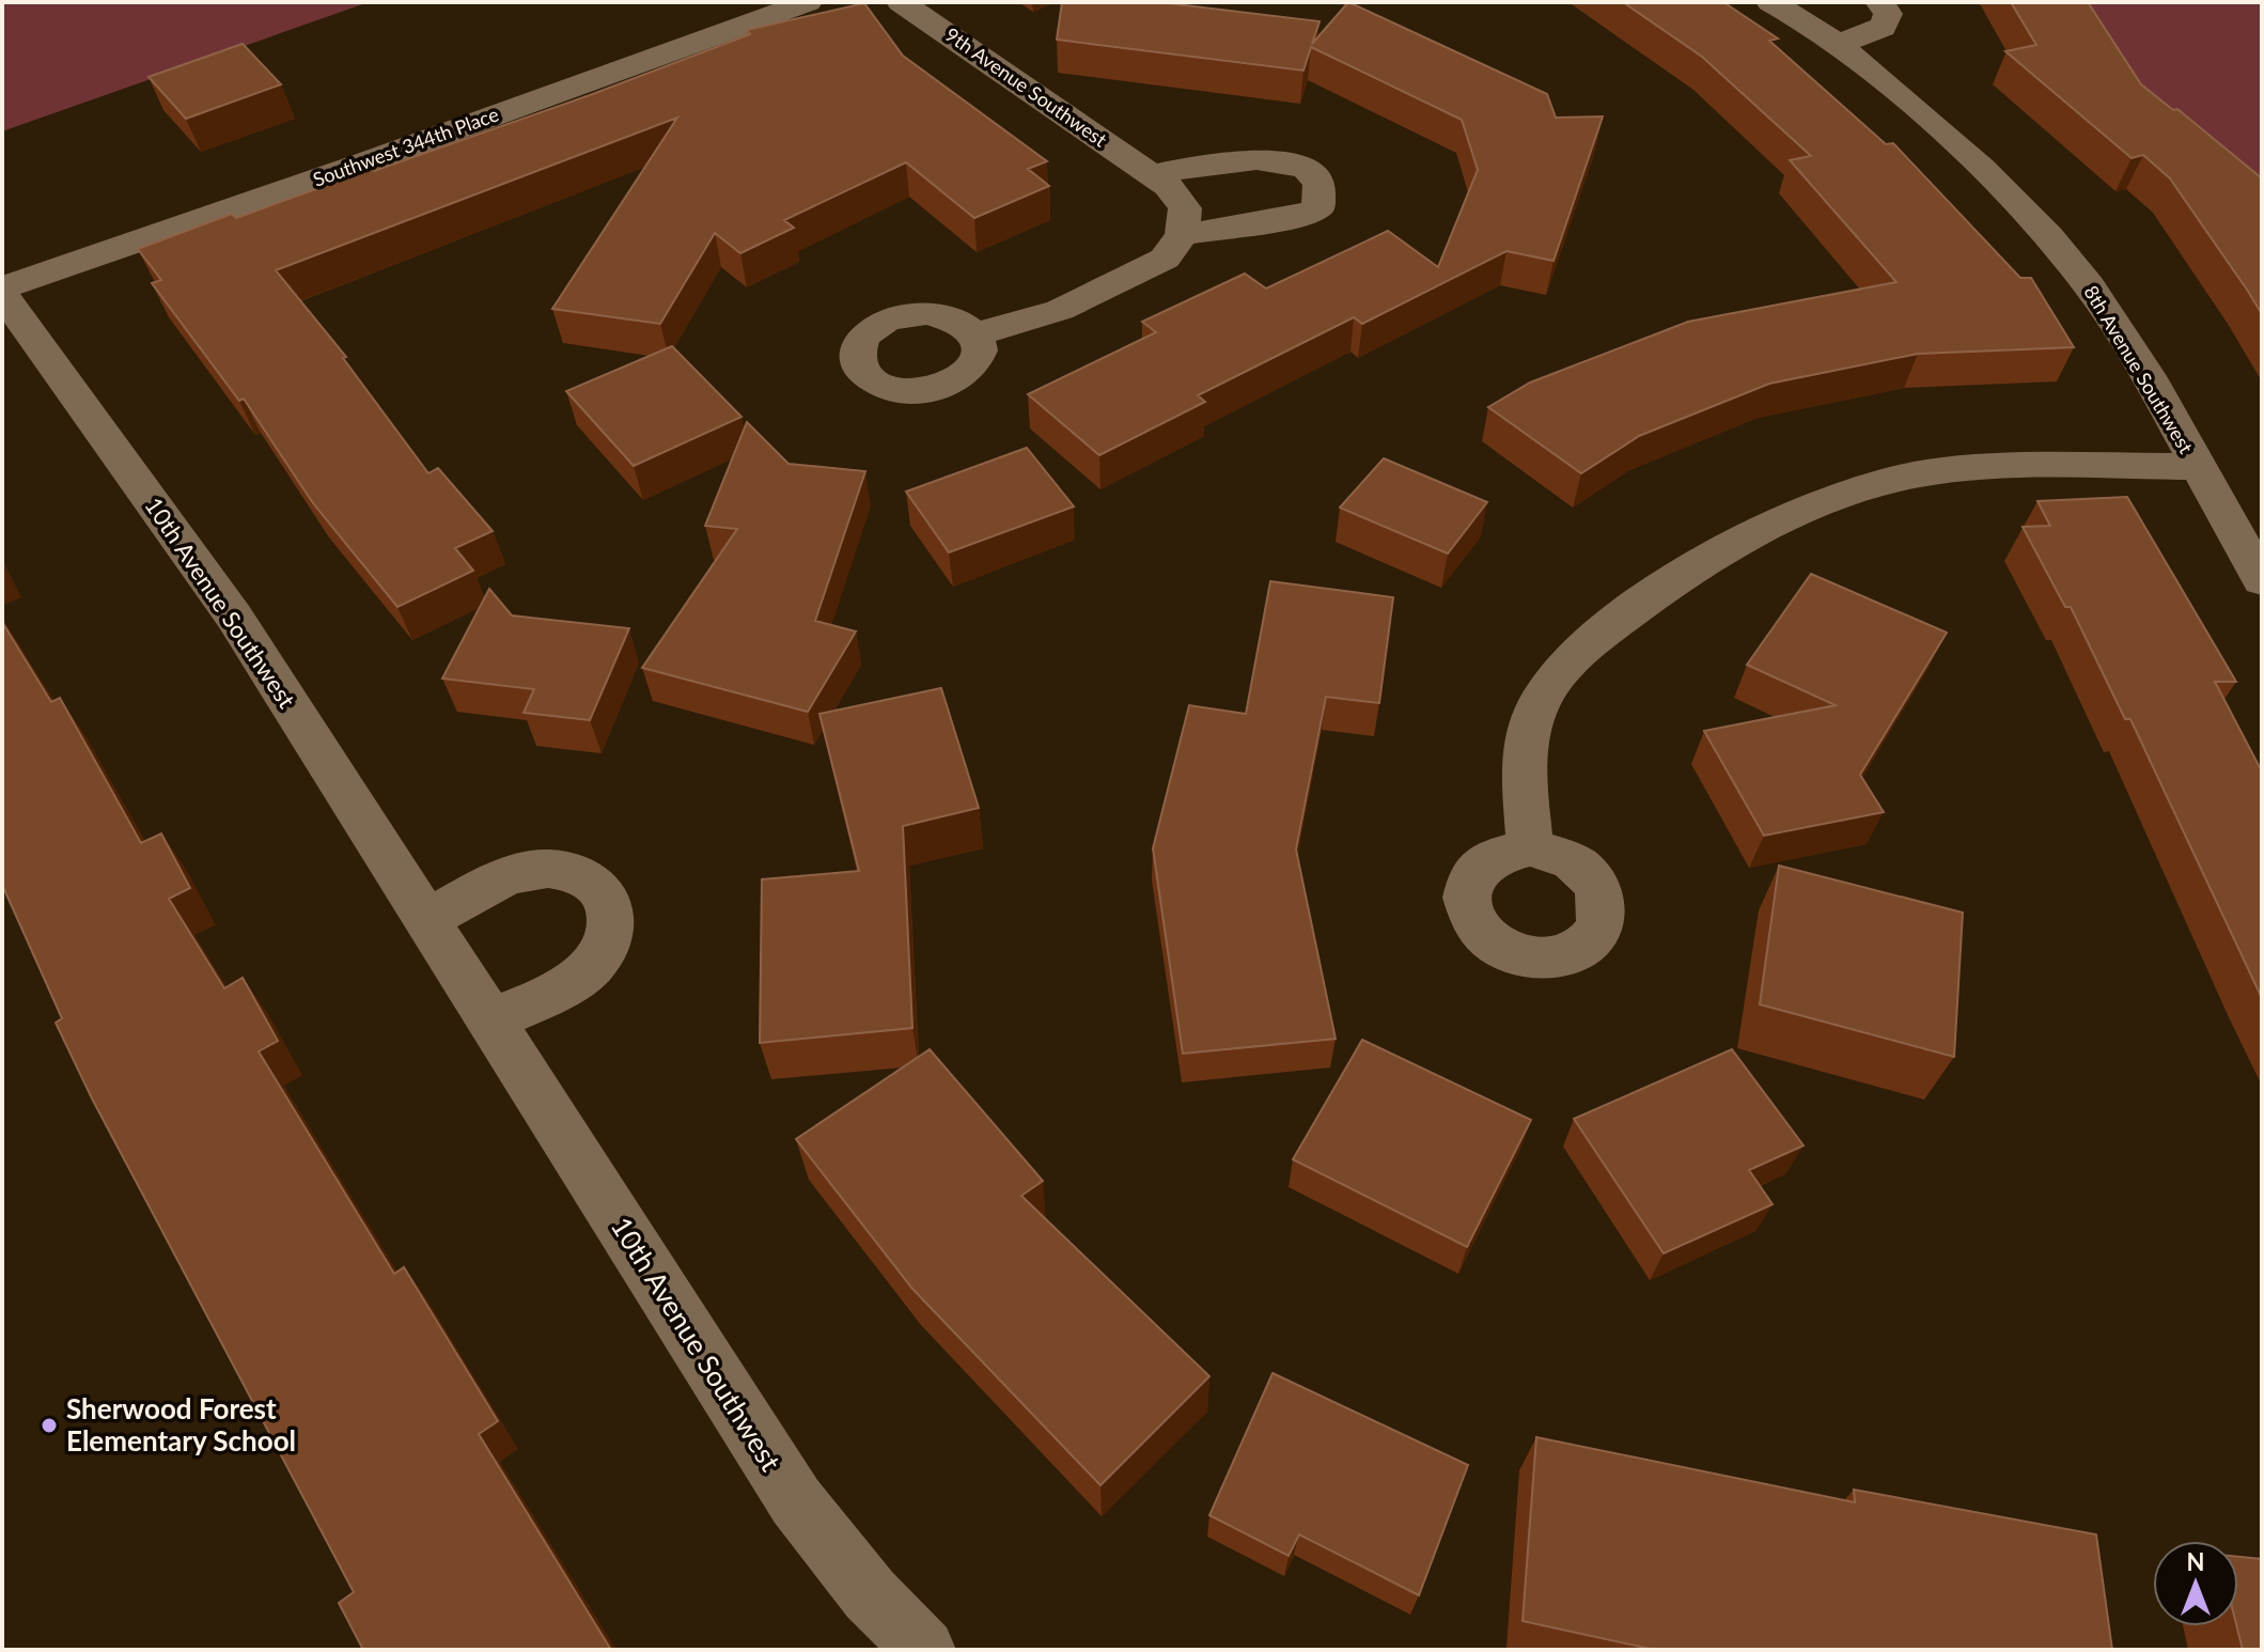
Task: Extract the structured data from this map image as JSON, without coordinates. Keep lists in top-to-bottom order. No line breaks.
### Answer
{"streets":{"street":["9th Avenue Southwest","Southwest 344th Place","8th Avenue Southwest","10th Avenue Southwest"]},"crossings":[["Southwest 344th Place","10th Avenue Southwest"]],"places":["Sherwood Forest Elementary School"],"north":"top"}
